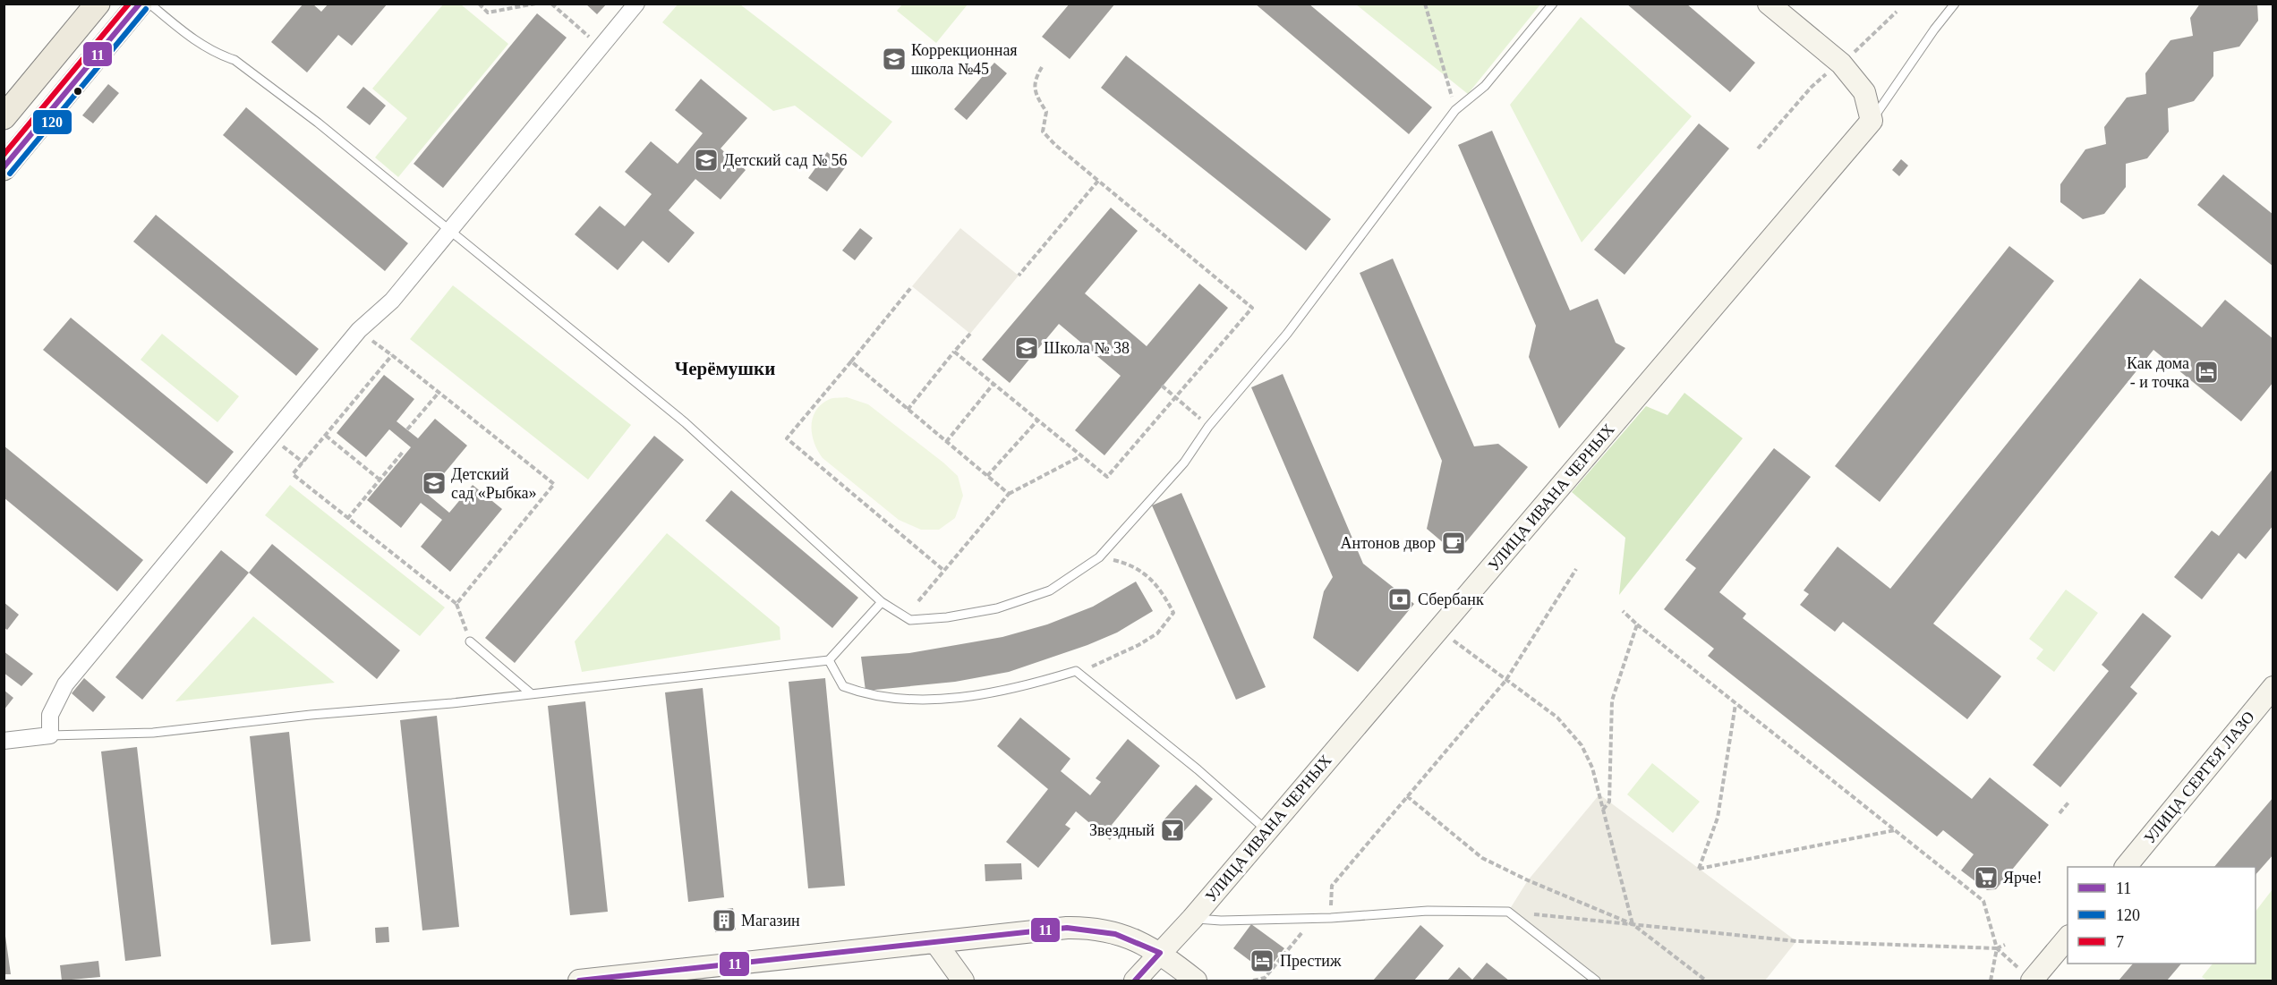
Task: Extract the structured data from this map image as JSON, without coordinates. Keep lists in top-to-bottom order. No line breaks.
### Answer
{"streets":{"street":["УЛИЦА ИВАНА ЧЕРНЫХ","УЛИЦА СЕРГЕЯ ЛАЗО"]},"districts":["Черёмушки"],"places":{"school or university":["Коррекционная школа №45","Детский сад № 56","Школа № 38","Детский сад «Рыбка»"],"hotel":["Как дома - и точка","Престиж"],"cafe":["Антонов двор"],"bank":["Сбербанк"],"bar":["Звездный"],"supermarket":["Ярче!"],"building":["Магазин"]},"lines":["transit line 11","transit line 7","transit line 120"],"legend":["11","120","7"]}
